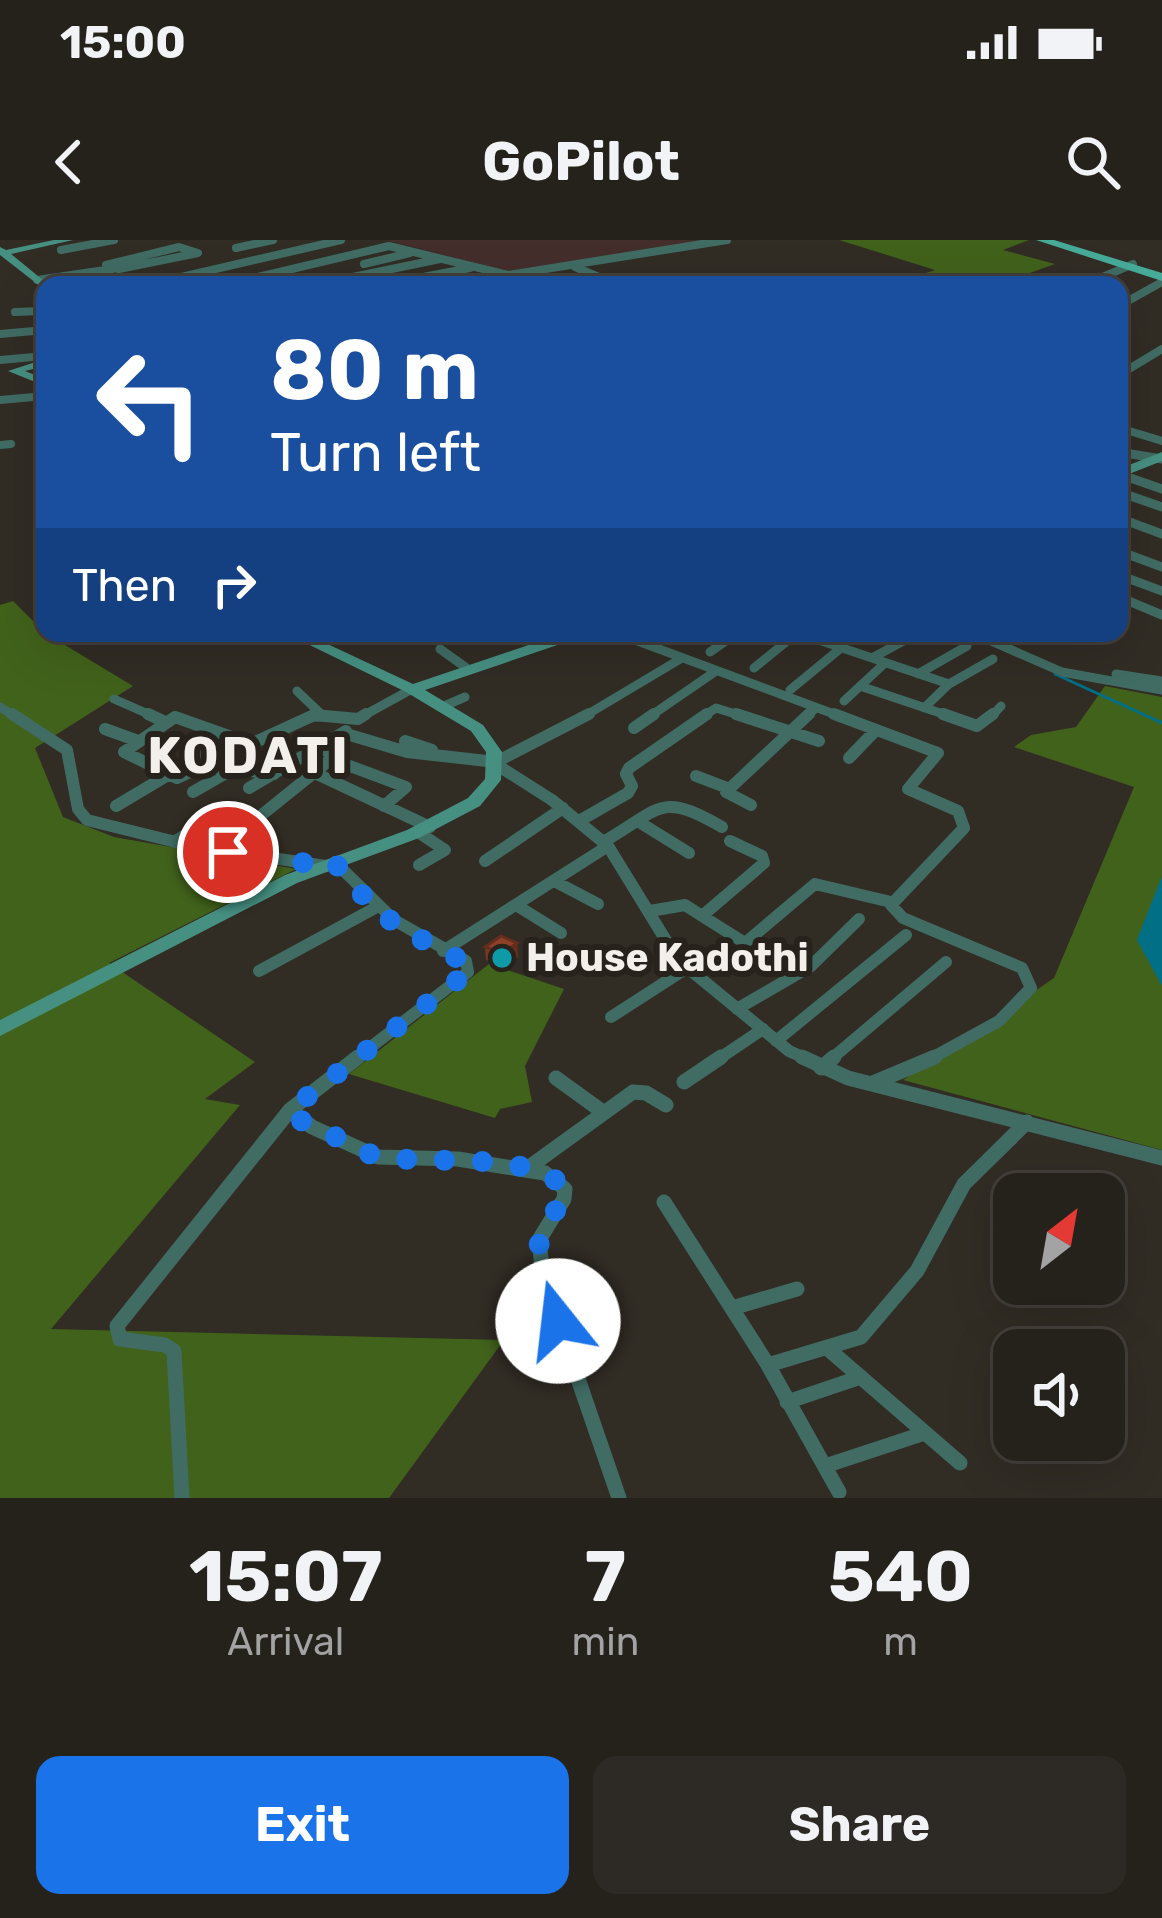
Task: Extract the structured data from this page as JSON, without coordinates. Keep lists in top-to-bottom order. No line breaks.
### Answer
{"districts":["KODATI"],"places":["House Kadothi"],"north":"top right","page":{"status":"15:00","header":"GoPilot","turn":["80 m","Turn left"],"then":"Then","eta":["15:07","Arrival","7","min","540","m"],"buttons":["Exit","Share"]}}
